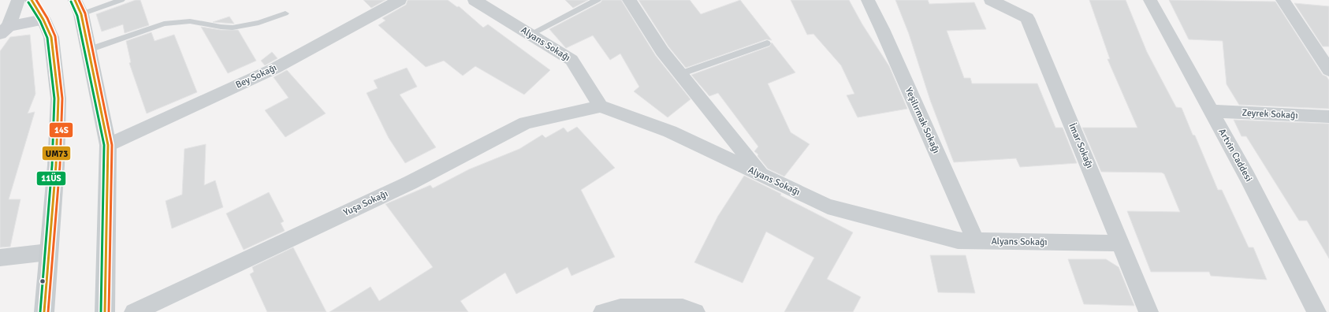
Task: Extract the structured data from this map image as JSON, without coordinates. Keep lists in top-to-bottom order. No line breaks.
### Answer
{"streets":{"street":["Alyans Sokağı","Bey Sokağı","Zeyrek Sokağı","Yeşilırmak Sokağı","İmar Sokağı","Artvin Caddesi","Yuşa Sokağı"]},"crossings":[["Alyans Sokağı","Yeşilırmak Sokağı"],["Alyans Sokağı","İmar Sokağı"],["Alyans Sokağı","Yuşa Sokağı"],["Zeyrek Sokağı","Artvin Caddesi"]],"lines":["transit line UM73","transit line 14S","transit line 11ÜS"]}
